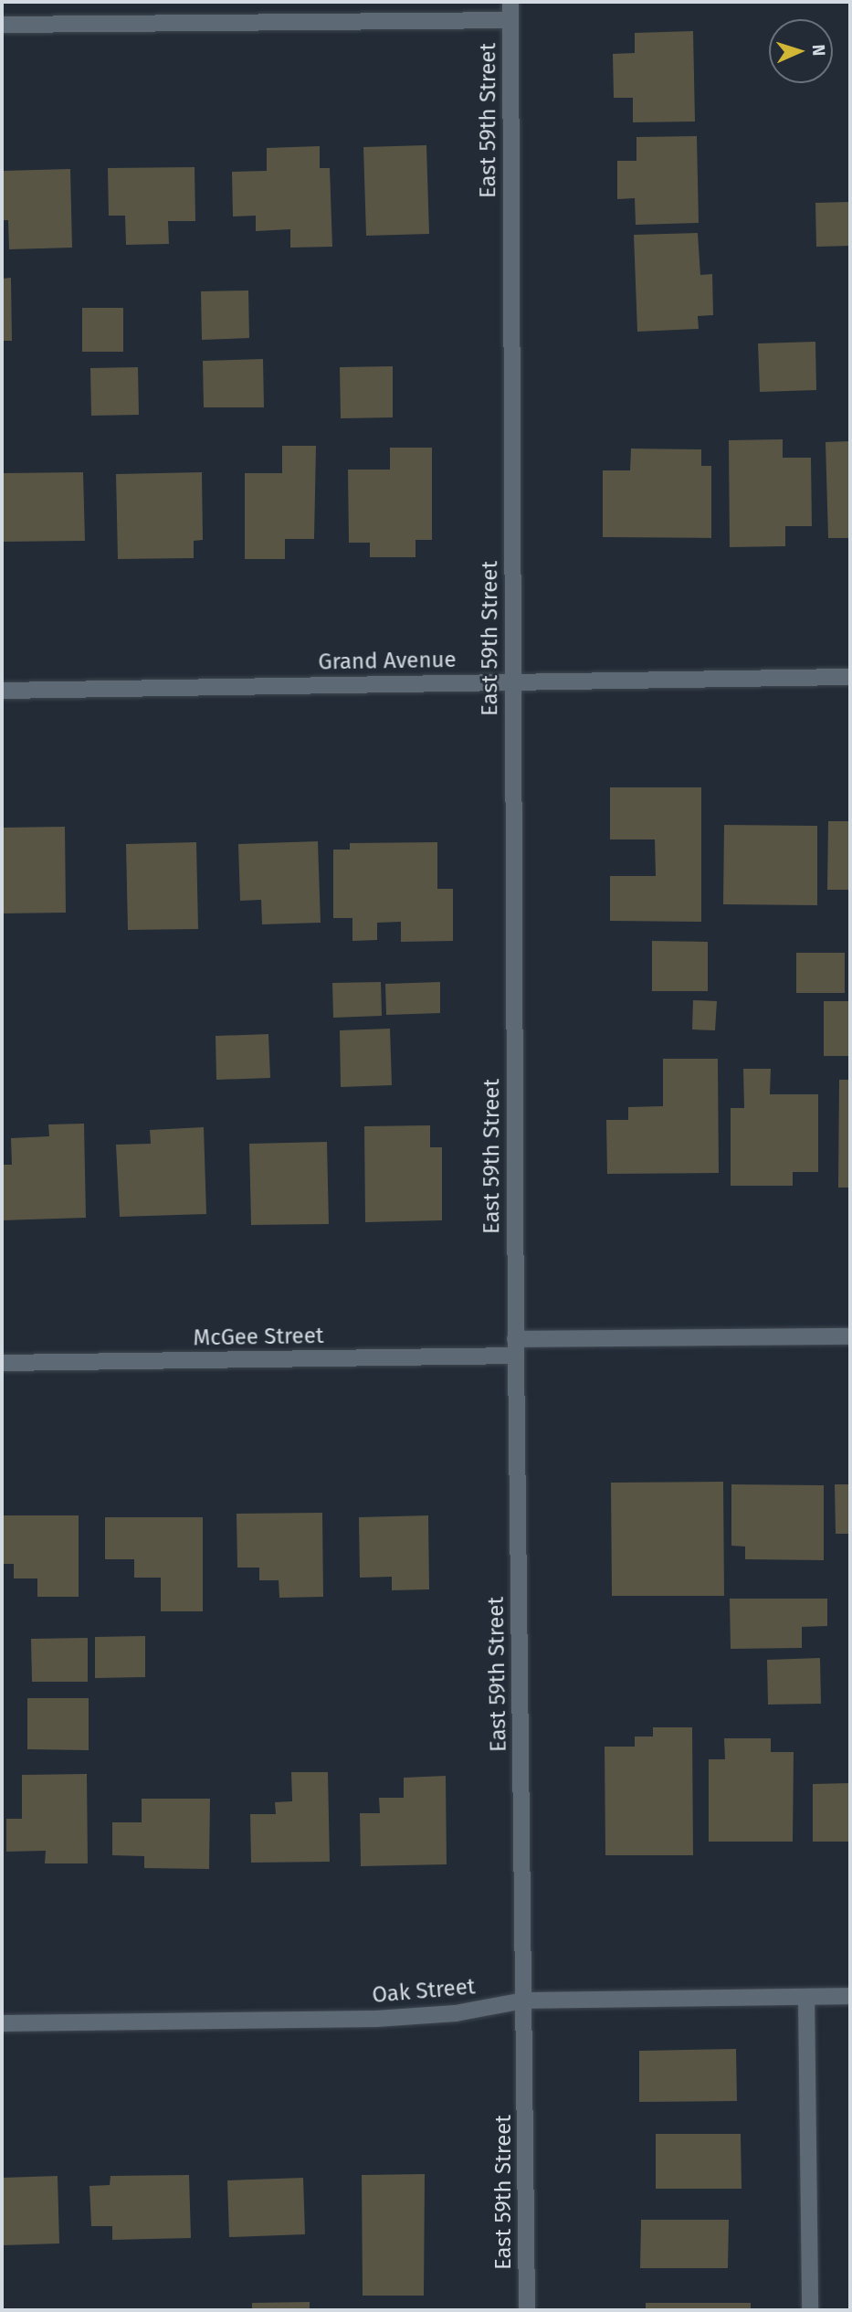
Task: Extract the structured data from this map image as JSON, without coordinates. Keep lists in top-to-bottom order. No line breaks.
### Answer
{"streets":{"street":["East 59th Street","Grand Avenue","McGee Street","Oak Street"]},"crossings":[["East 59th Street","Grand Avenue"],["East 59th Street","McGee Street"],["East 59th Street","Oak Street"]],"north":"right"}
